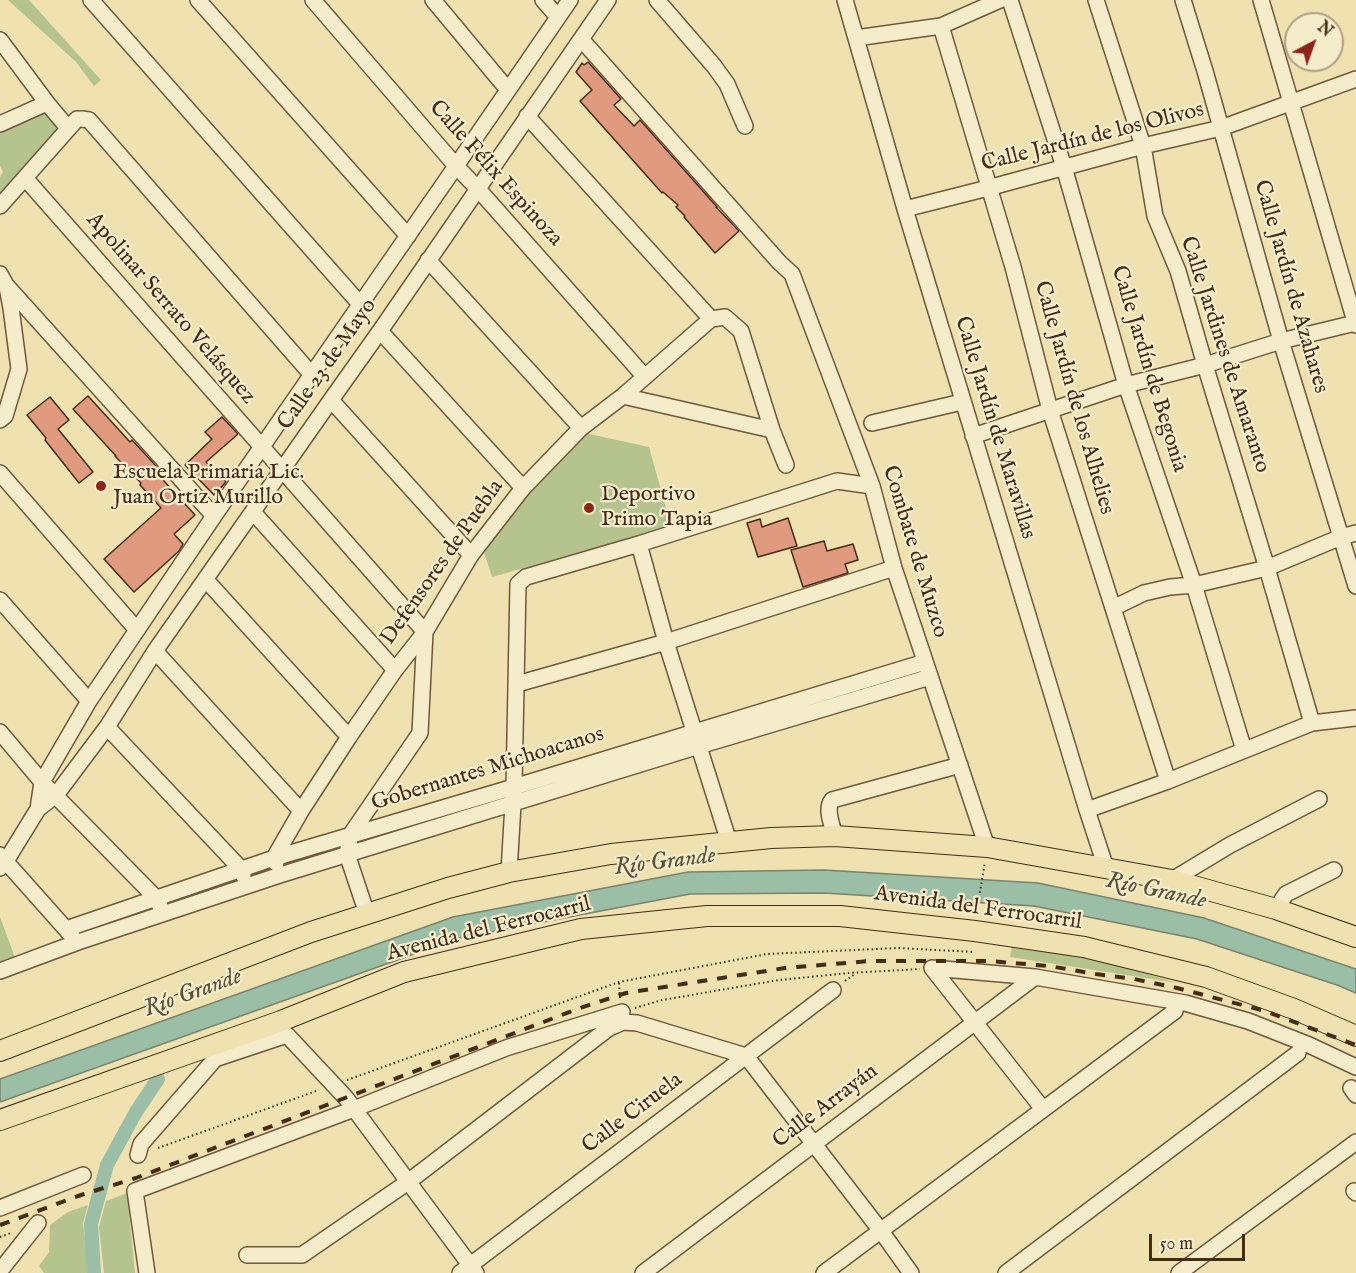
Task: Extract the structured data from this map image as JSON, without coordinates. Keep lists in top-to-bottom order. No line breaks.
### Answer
{"streets":{"main road":["Avenida del Ferrocarril"],"street":["Calle Jardín de los Olivos","Calle Félix Espinoza","Calle Jardín de Azahares","Apolinar Serrato Velásquez","Calle Jardines de Amaranto","Calle 23 de Mayo","Calle Jardín de Begonia","Calle Jardín de los Alhelies","Calle Jardín de Maravillas","Combate de Muzco","Defensores de Puebla","Gobernantes Michoacanos","Calle Arrayán","Calle Ciruela"]},"crossings":[["Calle Jardín de los Olivos","Calle Jardín de Azahares"],["Calle Jardín de los Olivos","Calle Jardines de Amaranto"],["Calle Jardín de los Olivos","Calle Jardín de Begonia"],["Calle Jardín de los Olivos","Calle Jardín de los Alhelies"],["Calle Jardín de los Olivos","Calle Jardín de Maravillas"],["Calle Félix Espinoza","Calle 23 de Mayo"],["Calle Félix Espinoza","Defensores de Puebla"],["Apolinar Serrato Velásquez","Calle 23 de Mayo"],["Apolinar Serrato Velásquez","Defensores de Puebla"],["Calle 23 de Mayo","Combate de Muzco"],["Combate de Muzco","Gobernantes Michoacanos"],["Defensores de Puebla","Gobernantes Michoacanos"]],"water":["Río Grande"],"places":["Escuela Primaria Lic. Juan Ortiz Murillo","Deportivo Primo Tapia"],"scale_bar":"50 m","north":"top right"}
